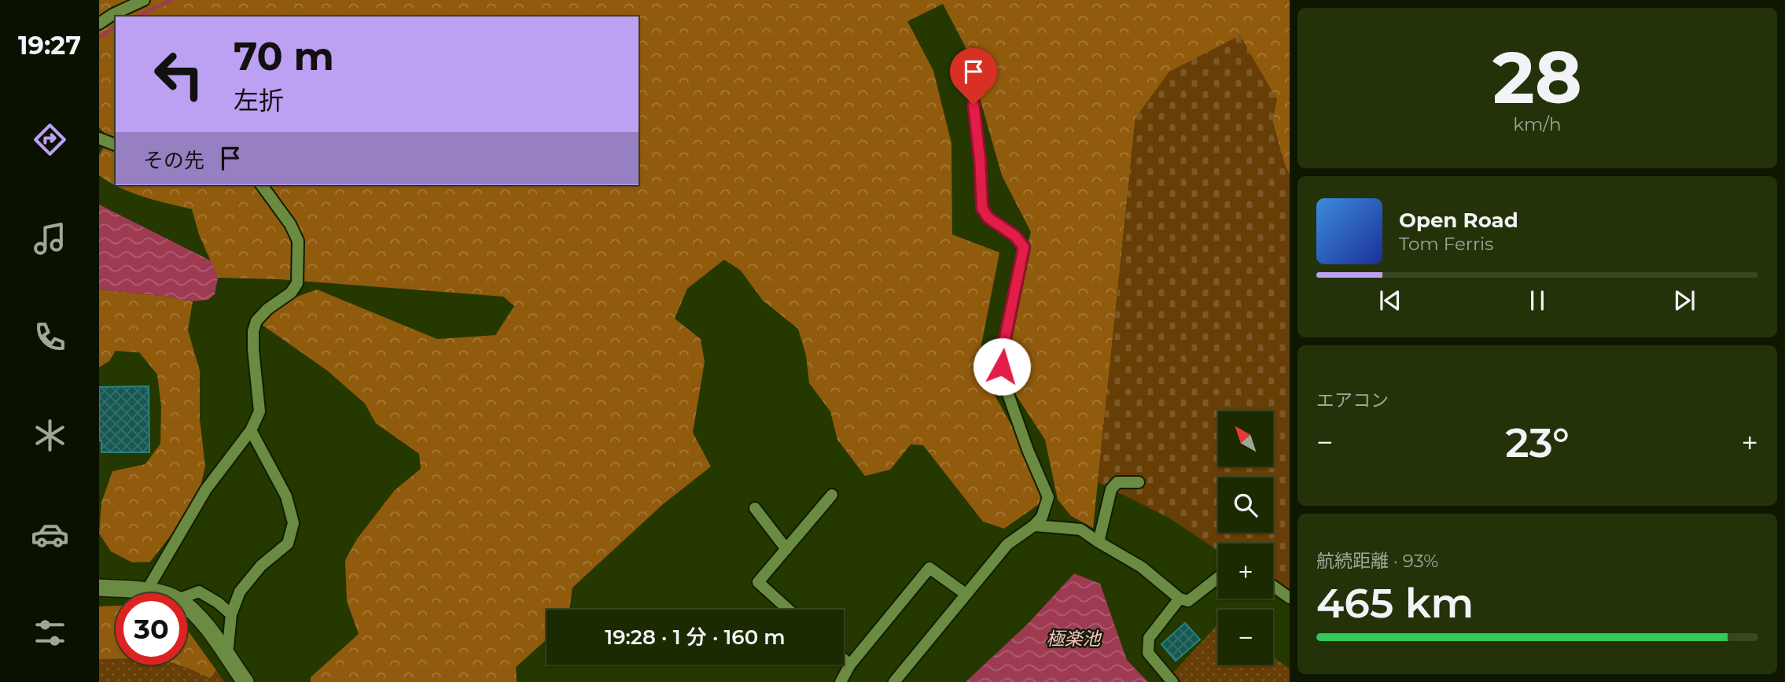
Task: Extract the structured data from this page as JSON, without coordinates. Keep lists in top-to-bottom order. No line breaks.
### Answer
{"water":["極楽池"],"north":"top left","page":{"tabs":"19:27","tile":[["28","km/h"],"エアコン",["航続距離 · 93%","465 km"]],"turn":["70 m","左折"],"then":"その先","song":["Open Road","Tom Ferris"],"map_buttons":["+","−"],"heat":["−","23°","+"],"limit":"30","trip":"19:28 · 1 分 · 160 m"}}
